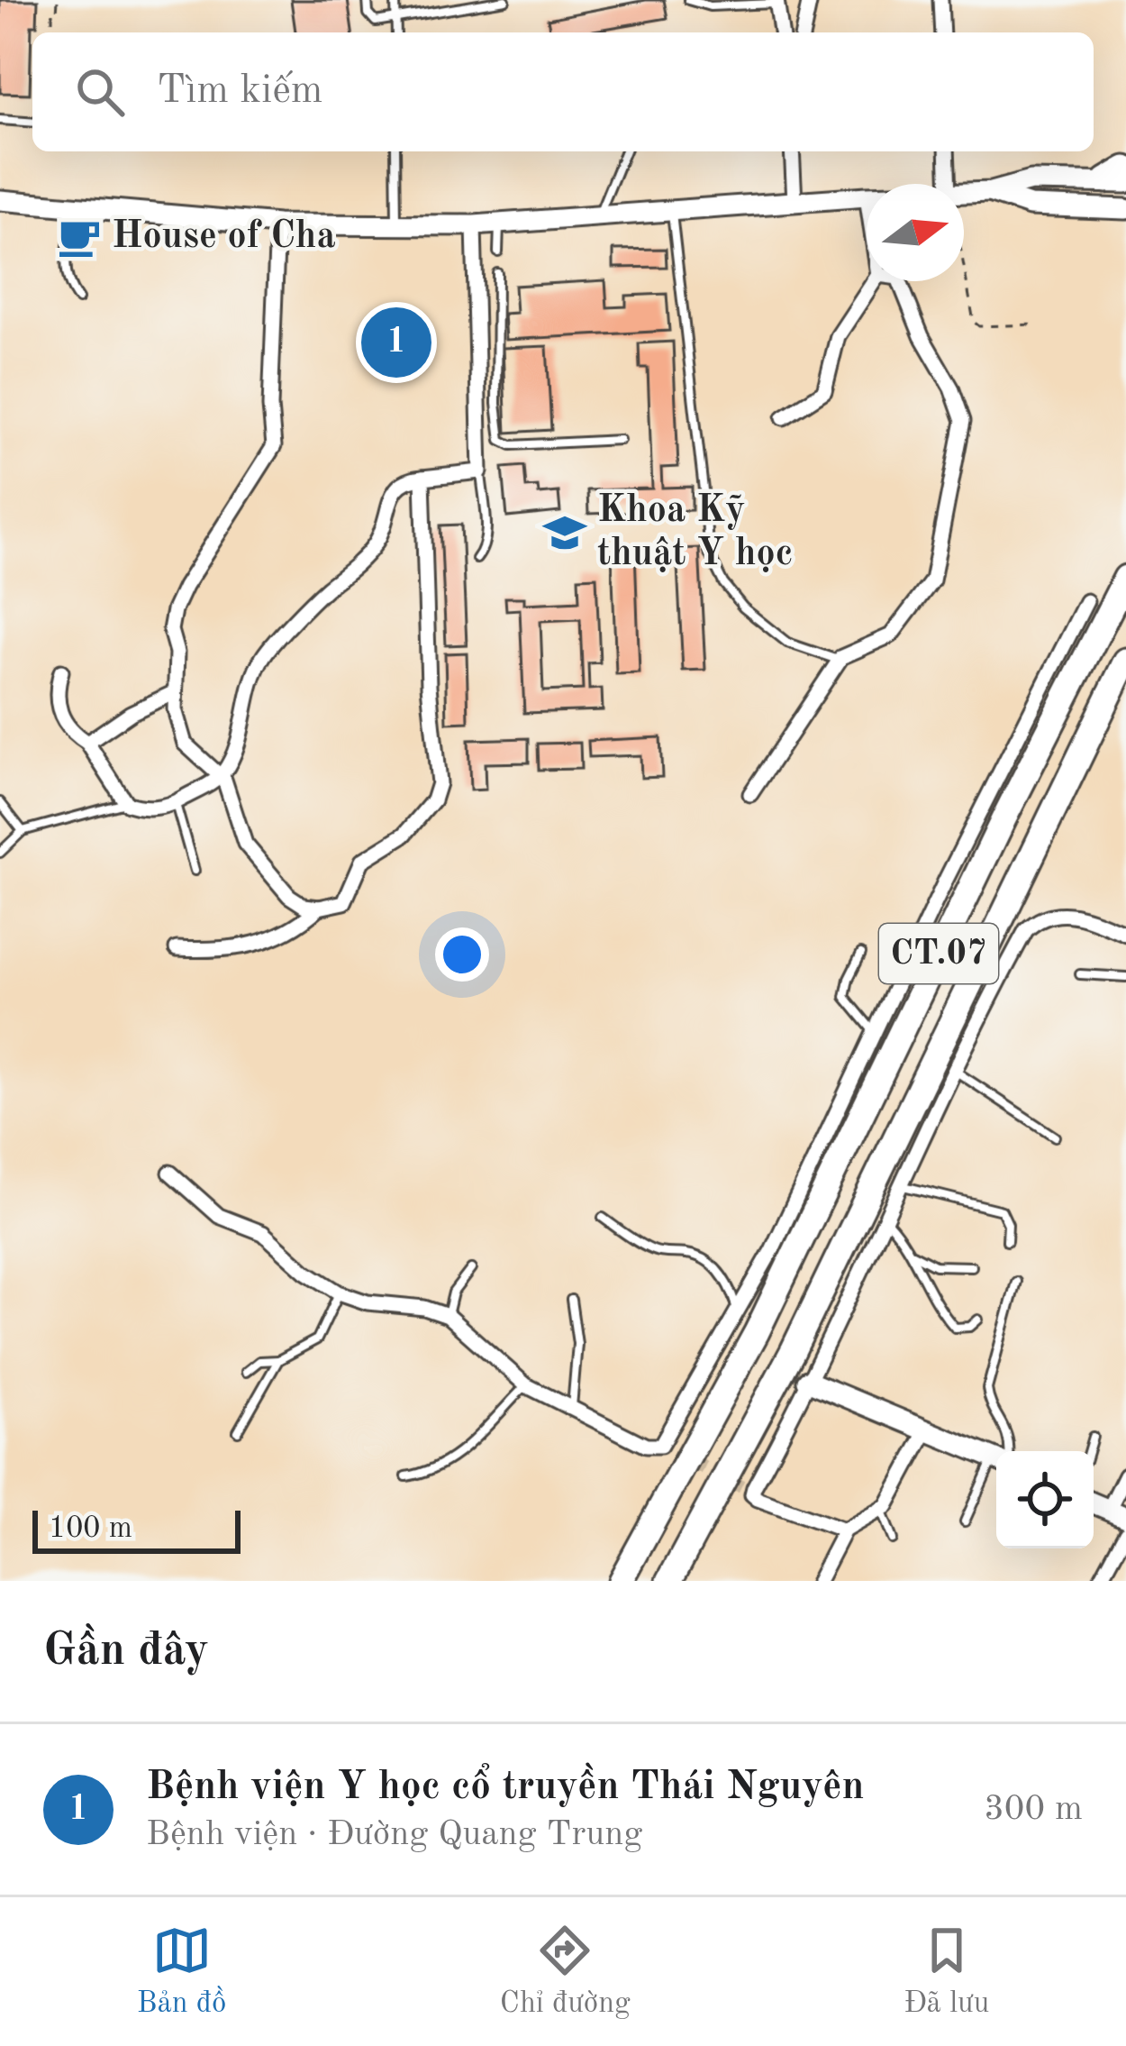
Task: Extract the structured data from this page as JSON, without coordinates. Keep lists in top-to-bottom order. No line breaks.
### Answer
{"streets":{"highway":["CT.07"]},"places":{"cafe":["House of Cha"],"school or university":["Khoa Kỹ thuật Y học"]},"scale_bar":"100 m","north":"right","page":{"search":"Tìm kiếm","pins":"1","scale":"100 m","heading":"Gần đây","list":[{"mark":"1","name":"Bệnh viện Y học cổ truyền Thái Nguyên","note":"Bệnh viện · Đường Quang Trung","value":"300 m"}],"nav":["Bản đồ","Chỉ đường","Đã lưu"]}}
